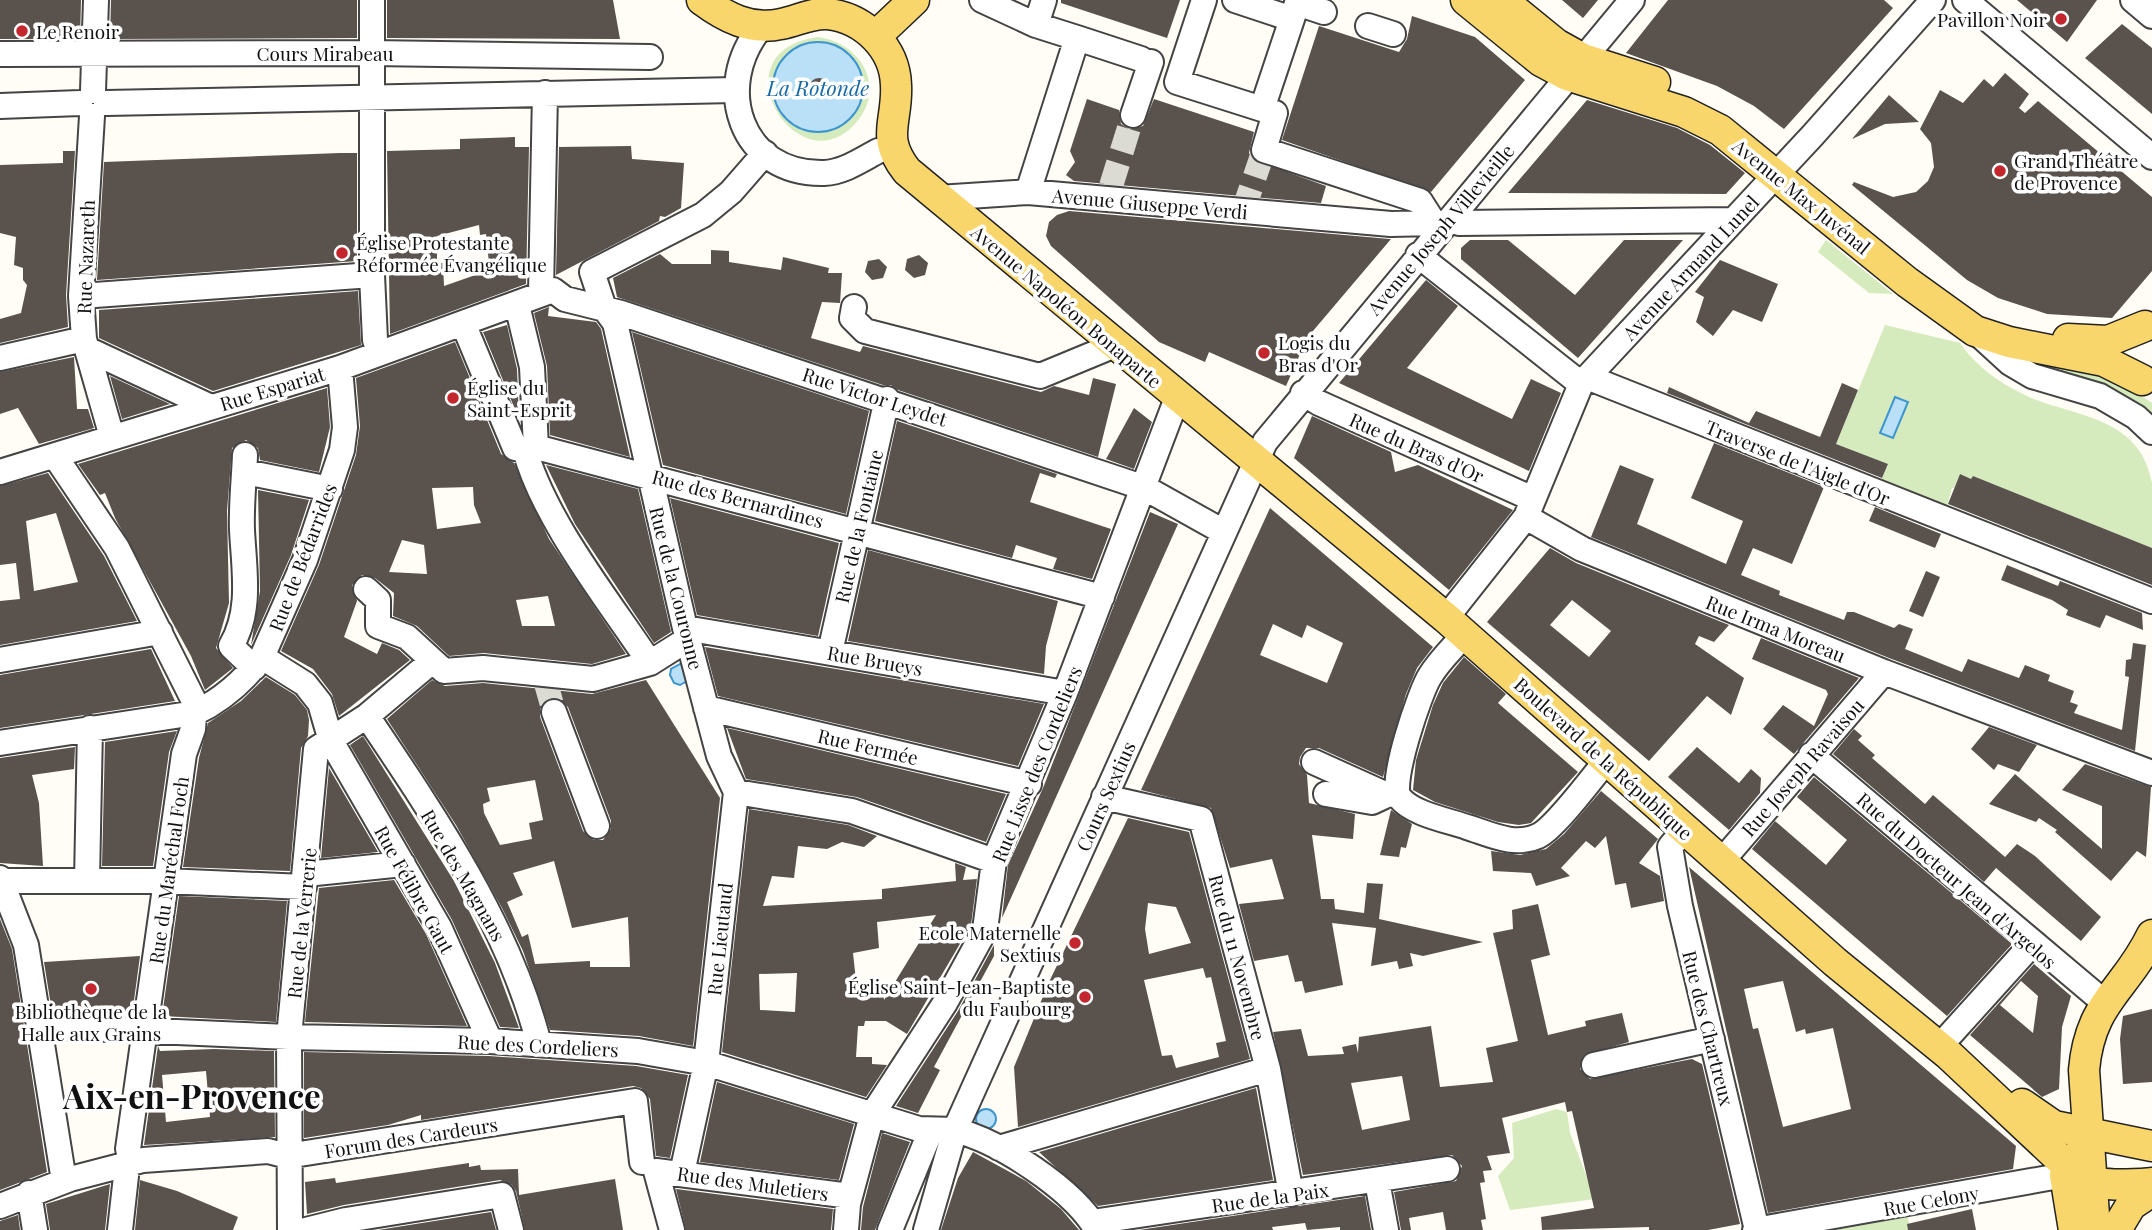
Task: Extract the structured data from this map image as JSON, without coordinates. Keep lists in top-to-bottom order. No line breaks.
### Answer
{"streets":{"main road":["Avenue Max Juvénal","Avenue Napoléon Bonaparte","Boulevard de la République"],"street":["Cours Mirabeau","Avenue Giuseppe Verdi","Avenue Joseph Villevieille","Rue Nazareth","Avenue Armand Lunel","Rue Espariat","Rue Victor Leydet","Rue du Bras d'Or","Traverse de l'Aigle d'Or","Rue des Bernardines","Rue de la Fontaine","Rue de Bédarrides","Rue de la Couronne","Rue Irma Moreau","Rue Brueys","Rue Fermée","Rue Lisse des Cordeliers","Rue Joseph Ravaisou","Cours Sextius","Rue du Maréchal Foch","Rue des Magnans","Rue du Docteur Jean d'Argelos","Rue Félibre Gaut","Rue de la Verrerie","Rue Lieutaud","Rue du 11 Novembre","Rue des Chartreux","Rue des Cordeliers","Forum des Cardeurs","Rue des Muletiers","Rue de la Paix","Rue Celony"]},"crossings":[["Cours Mirabeau","Rue Nazareth"],["Avenue Max Juvénal","Avenue Joseph Villevieille"],["Avenue Max Juvénal","Avenue Armand Lunel"],["Avenue Joseph Villevieille","Avenue Napoléon Bonaparte"],["Avenue Joseph Villevieille","Rue du Bras d'Or"],["Avenue Joseph Villevieille","Traverse de l'Aigle d'Or"],["Avenue Joseph Villevieille","Boulevard de la République"],["Avenue Joseph Villevieille","Cours Sextius"],["Rue Nazareth","Rue Espariat"],["Avenue Armand Lunel","Traverse de l'Aigle d'Or"],["Avenue Napoléon Bonaparte","Rue de la Couronne"],["Avenue Napoléon Bonaparte","Boulevard de la République"],["Avenue Napoléon Bonaparte","Rue Lisse des Cordeliers"],["Avenue Napoléon Bonaparte","Cours Sextius"],["Rue Espariat","Rue Victor Leydet"],["Rue Espariat","Rue de Bédarrides"],["Rue Victor Leydet","Rue de la Fontaine"],["Rue Victor Leydet","Rue de la Couronne"],["Rue Victor Leydet","Rue Lisse des Cordeliers"],["Rue Victor Leydet","Cours Sextius"],["Rue du Bras d'Or","Rue Irma Moreau"],["Rue des Bernardines","Rue de la Fontaine"],["Rue des Bernardines","Rue de la Couronne"],["Rue des Bernardines","Rue Lisse des Cordeliers"],["Rue de la Fontaine","Rue Brueys"],["Rue de Bédarrides","Rue du Maréchal Foch"],["Rue de la Couronne","Rue Brueys"],["Rue de la Couronne","Rue Fermée"],["Rue Irma Moreau","Rue Joseph Ravaisou"],["Rue Brueys","Rue Lisse des Cordeliers"],["Rue Fermée","Rue Lisse des Cordeliers"],["Boulevard de la République","Rue Joseph Ravaisou"],["Boulevard de la République","Cours Sextius"],["Boulevard de la République","Rue des Chartreux"],["Boulevard de la République","Rue Celony"],["Rue Lisse des Cordeliers","Rue des Cordeliers"],["Rue Lisse des Cordeliers","Rue des Muletiers"],["Rue Joseph Ravaisou","Rue du Docteur Jean d'Argelos"],["Cours Sextius","Rue du 11 Novembre"],["Cours Sextius","Rue des Cordeliers"],["Rue du Maréchal Foch","Rue des Cordeliers"],["Rue du Maréchal Foch","Forum des Cardeurs"],["Rue des Magnans","Rue des Cordeliers"],["Rue Félibre Gaut","Rue de la Verrerie"],["Rue Félibre Gaut","Rue des Cordeliers"],["Rue de la Verrerie","Rue des Cordeliers"],["Rue de la Verrerie","Forum des Cardeurs"],["Rue Lieutaud","Rue des Cordeliers"],["Rue Lieutaud","Rue des Muletiers"],["Rue du 11 Novembre","Rue de la Paix"],["Rue des Chartreux","Rue Celony"],["Rue des Cordeliers","Rue de la Paix"],["Forum des Cardeurs","Rue des Muletiers"]],"districts":["Aix-en-Provence"],"water":["La Rotonde"],"places":["Pavillon Noir","Le Renoir","Grand Théâtre de Provence","Église Protestante Réformée Évangélique","Logis du Bras d'Or","Église du Saint-Esprit","Ecole Maternelle Sextius","Bibliothèque de la Halle aux Grains","Église Saint-Jean-Baptiste du Faubourg"]}
